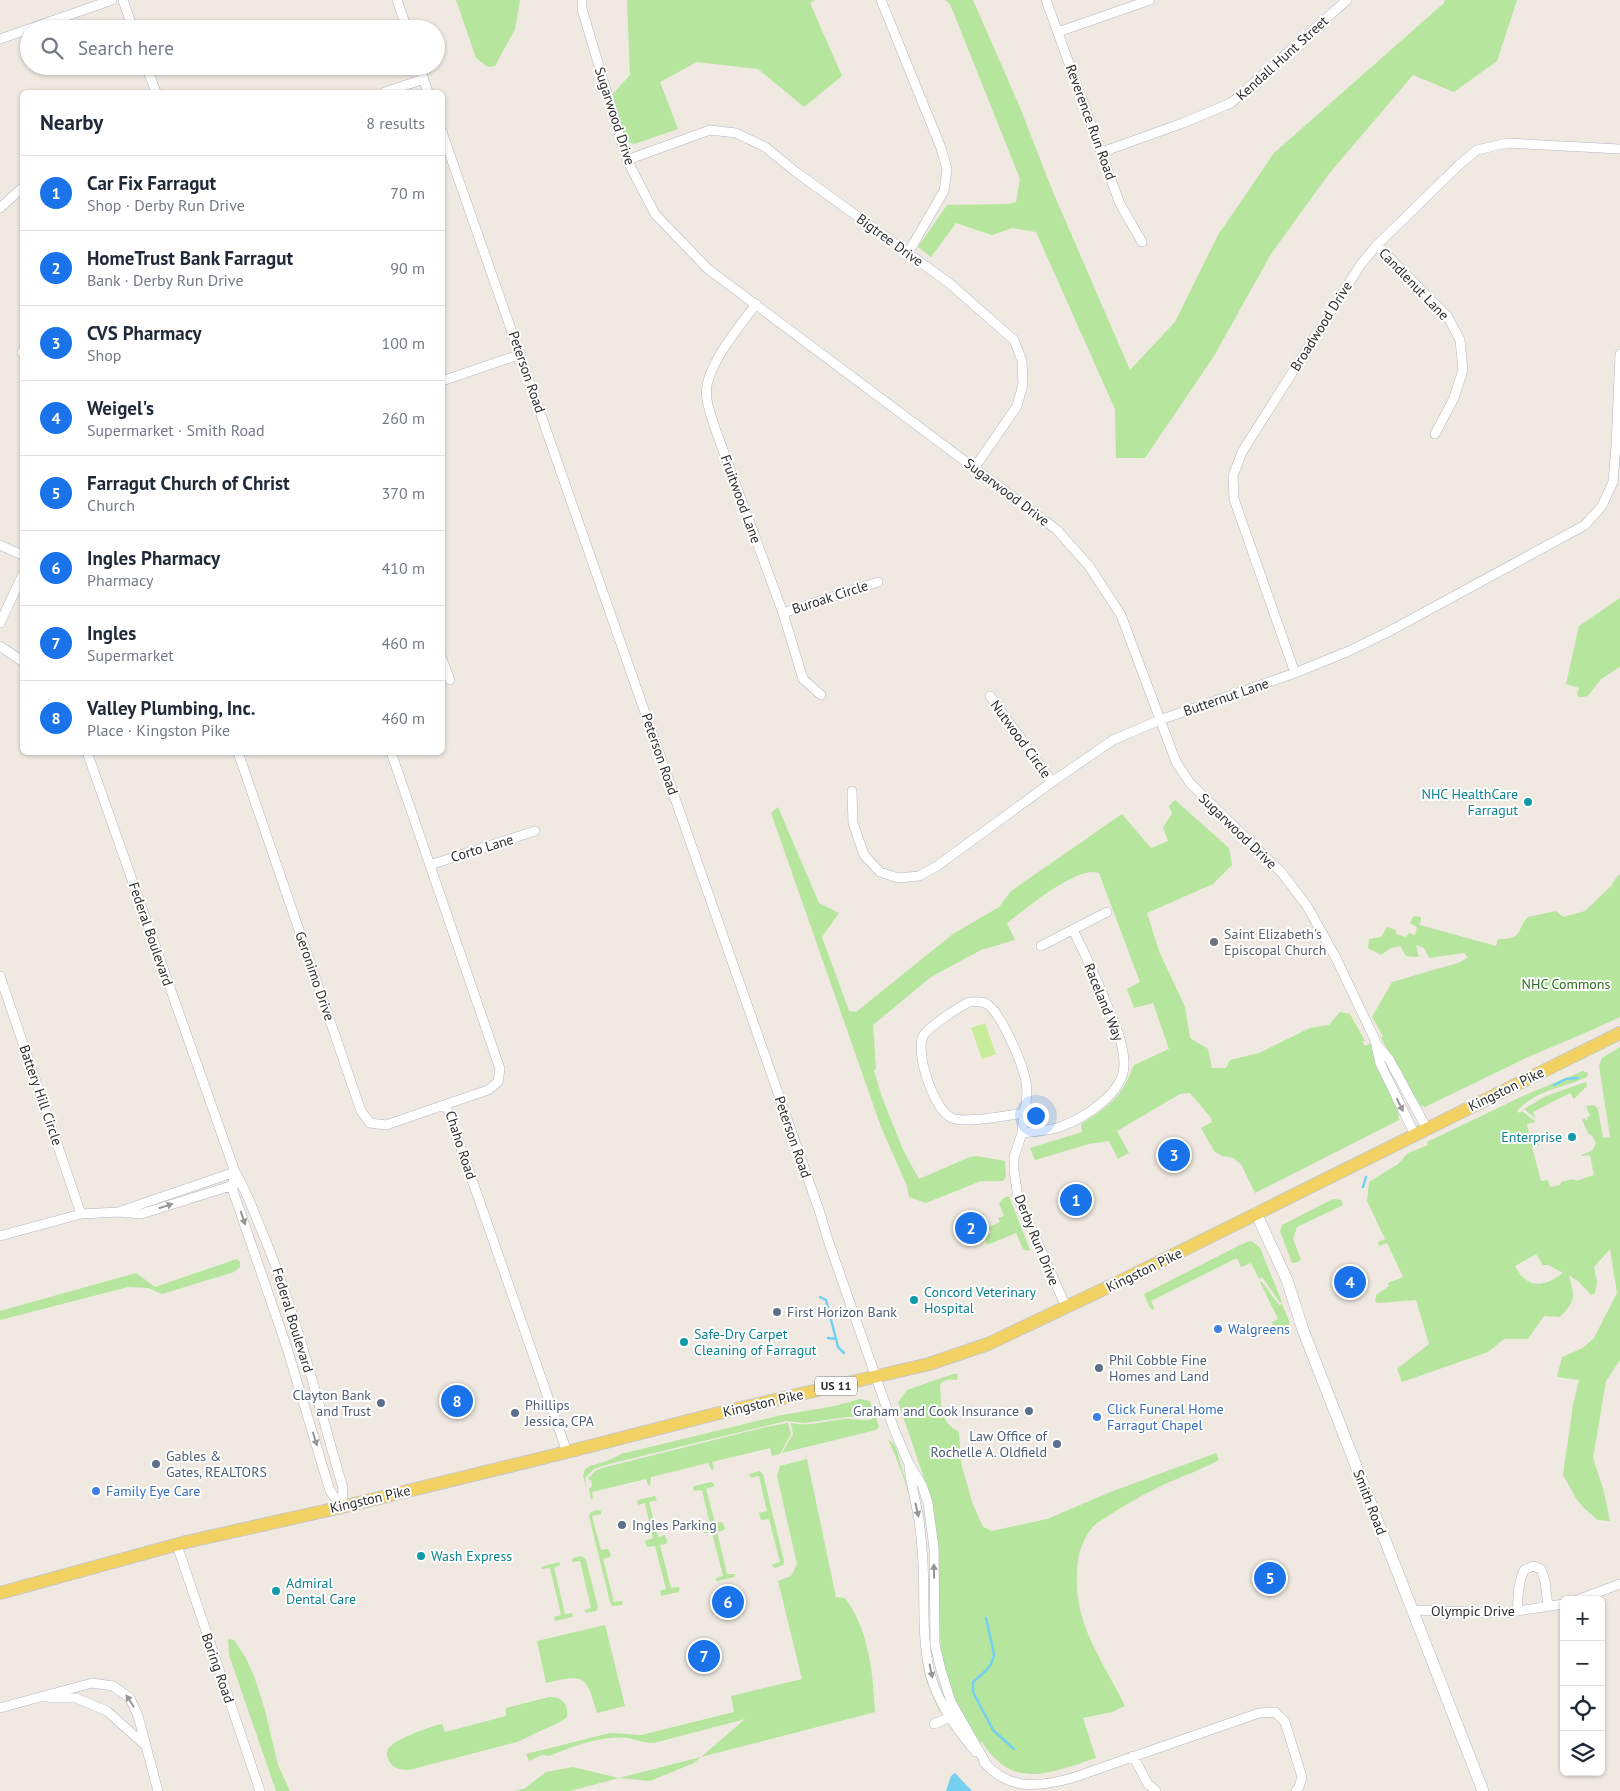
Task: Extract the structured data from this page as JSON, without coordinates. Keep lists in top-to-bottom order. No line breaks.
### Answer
{"streets":{"main road":["Kingston Pike","US 11"],"street":["Kendall Hunt Street","Sugarwood Drive","Reverence Run Road","Bigtree Drive","Candlenut Lane","Broadwood Drive","Peterson Road","Fruitwood Lane","Buroak Circle","Butternut Lane","Nutwood Circle","Corto Lane","Federal Boulevard","Geronimo Drive","Raceland Way","Battery Hill Circle","Chaho Road","Derby Run Drive","Smith Road","Olympic Drive","Boring Road"]},"crossings":[["Kendall Hunt Street","Reverence Run Road"],["Sugarwood Drive","Bigtree Drive"],["Sugarwood Drive","Fruitwood Lane"],["Sugarwood Drive","Butternut Lane"],["Sugarwood Drive","Kingston Pike"],["Candlenut Lane","Broadwood Drive"],["Broadwood Drive","Butternut Lane"],["Peterson Road","Kingston Pike"],["Fruitwood Lane","Buroak Circle"],["Butternut Lane","Nutwood Circle"],["Corto Lane","Chaho Road"],["Federal Boulevard","Kingston Pike"],["Geronimo Drive","Chaho Road"],["Raceland Way","Derby Run Drive"],["Kingston Pike","Chaho Road"],["Kingston Pike","Derby Run Drive"],["Kingston Pike","Smith Road"],["Kingston Pike","Boring Road"],["Smith Road","Olympic Drive"]],"parks":["NHC Commons"],"places":["NHC HealthCare Farragut","Saint Elizabeth's Episcopal Church","Enterprise","Concord Veterinary Hospital","First Horizon Bank","Walgreens","Safe-Dry Carpet Cleaning of Farragut","Phil Cobble Fine Homes and Land","Clayton Bank and Trust","Graham and Cook Insurance","Phillips Jessica, CPA","Click Funeral Home Farragut Chapel","Law Office of Rochelle A. Oldfield","Gables & Gates, REALTORS","Family Eye Care","Ingles Parking","Wash Express","Admiral Dental Care"],"page":{"search":"Search here","heading":["Nearby","8 results"],"list":[{"mark":"1","name":"Car Fix Farragut","note":"Shop · Derby Run Drive","value":"70 m"},{"mark":"2","name":"HomeTrust Bank Farragut","note":"Bank · Derby Run Drive","value":"90 m"},{"mark":"3","name":"CVS Pharmacy","note":"Shop","value":"100 m"},{"mark":"4","name":"Weigel's","note":"Supermarket · Smith Road","value":"260 m"},{"mark":"5","name":"Farragut Church of Christ","note":"Church","value":"370 m"},{"mark":"6","name":"Ingles Pharmacy","note":"Pharmacy","value":"410 m"},{"mark":"7","name":"Ingles","note":"Supermarket","value":"460 m"},{"mark":"8","name":"Valley Plumbing, Inc.","note":"Place · Kingston Pike","value":"460 m"}],"pins":["3","1","2","4","8","5","6","7"],"map_buttons":["+","−"]}}
